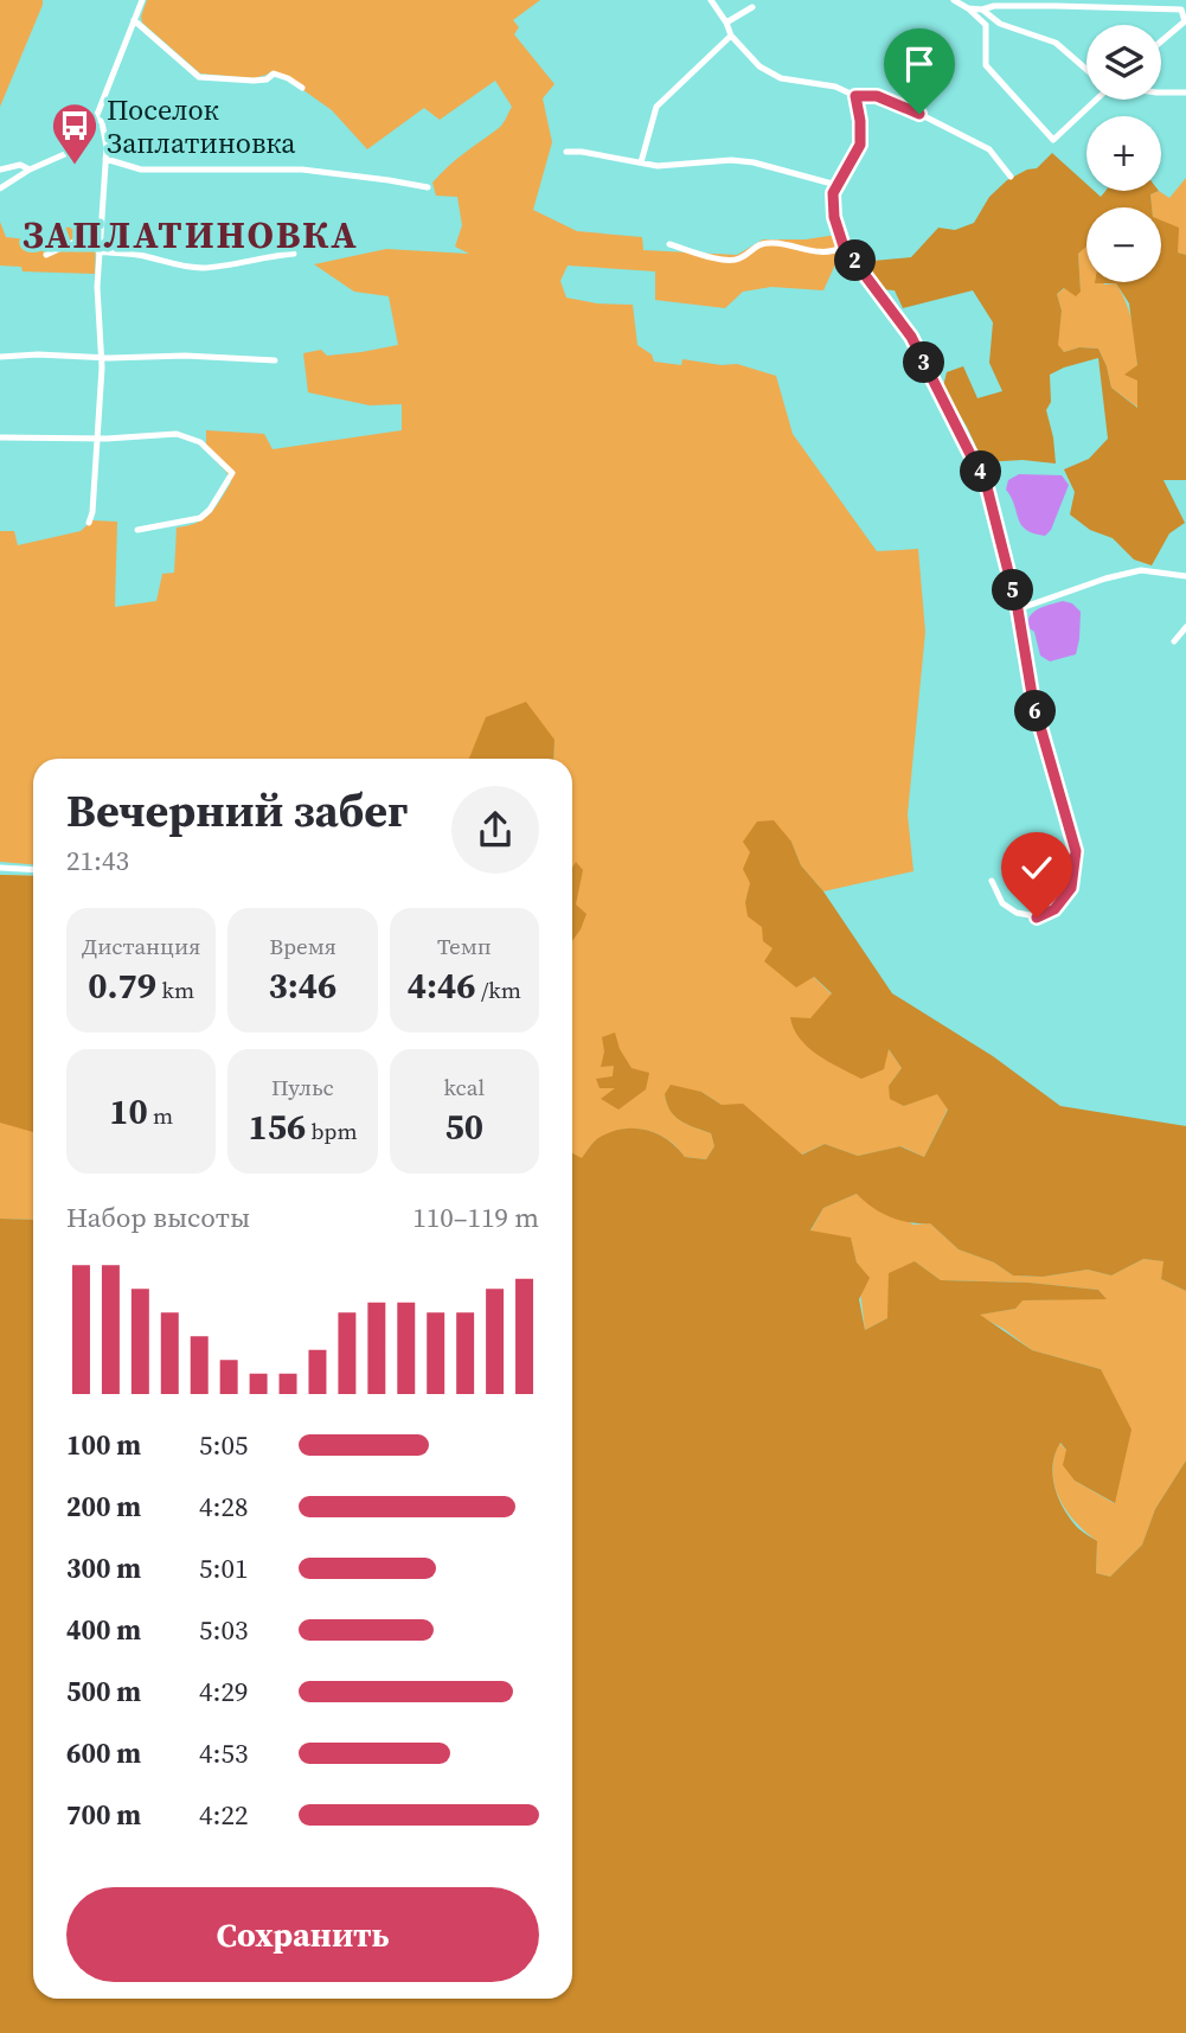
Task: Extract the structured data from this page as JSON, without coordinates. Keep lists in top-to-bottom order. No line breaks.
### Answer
{"districts":["ЗАПЛАТИНОВКА"],"places":{"bus stop":["Поселок Заплатиновка"]},"page":{"map_buttons":["+","−"],"pins":["2","3","4","5","6"],"heading":["Вечерний забег","21:43"],"stats":[["Дистанция","0.79 km"],["Время","3:46"],["Темп","4:46 /km"],["10 m"],["Пульс","156 bpm"],["kcal","50"]],"chart":["Набор высоты","110–119 m"],"list":[{"name":"100 m","note":"5:05"},{"name":"200 m","note":"4:28"},{"name":"300 m","note":"5:01"},{"name":"400 m","note":"5:03"},{"name":"500 m","note":"4:29"},{"name":"600 m","note":"4:53"},{"name":"700 m","note":"4:22"}],"buttons":"Сохранить"}}
